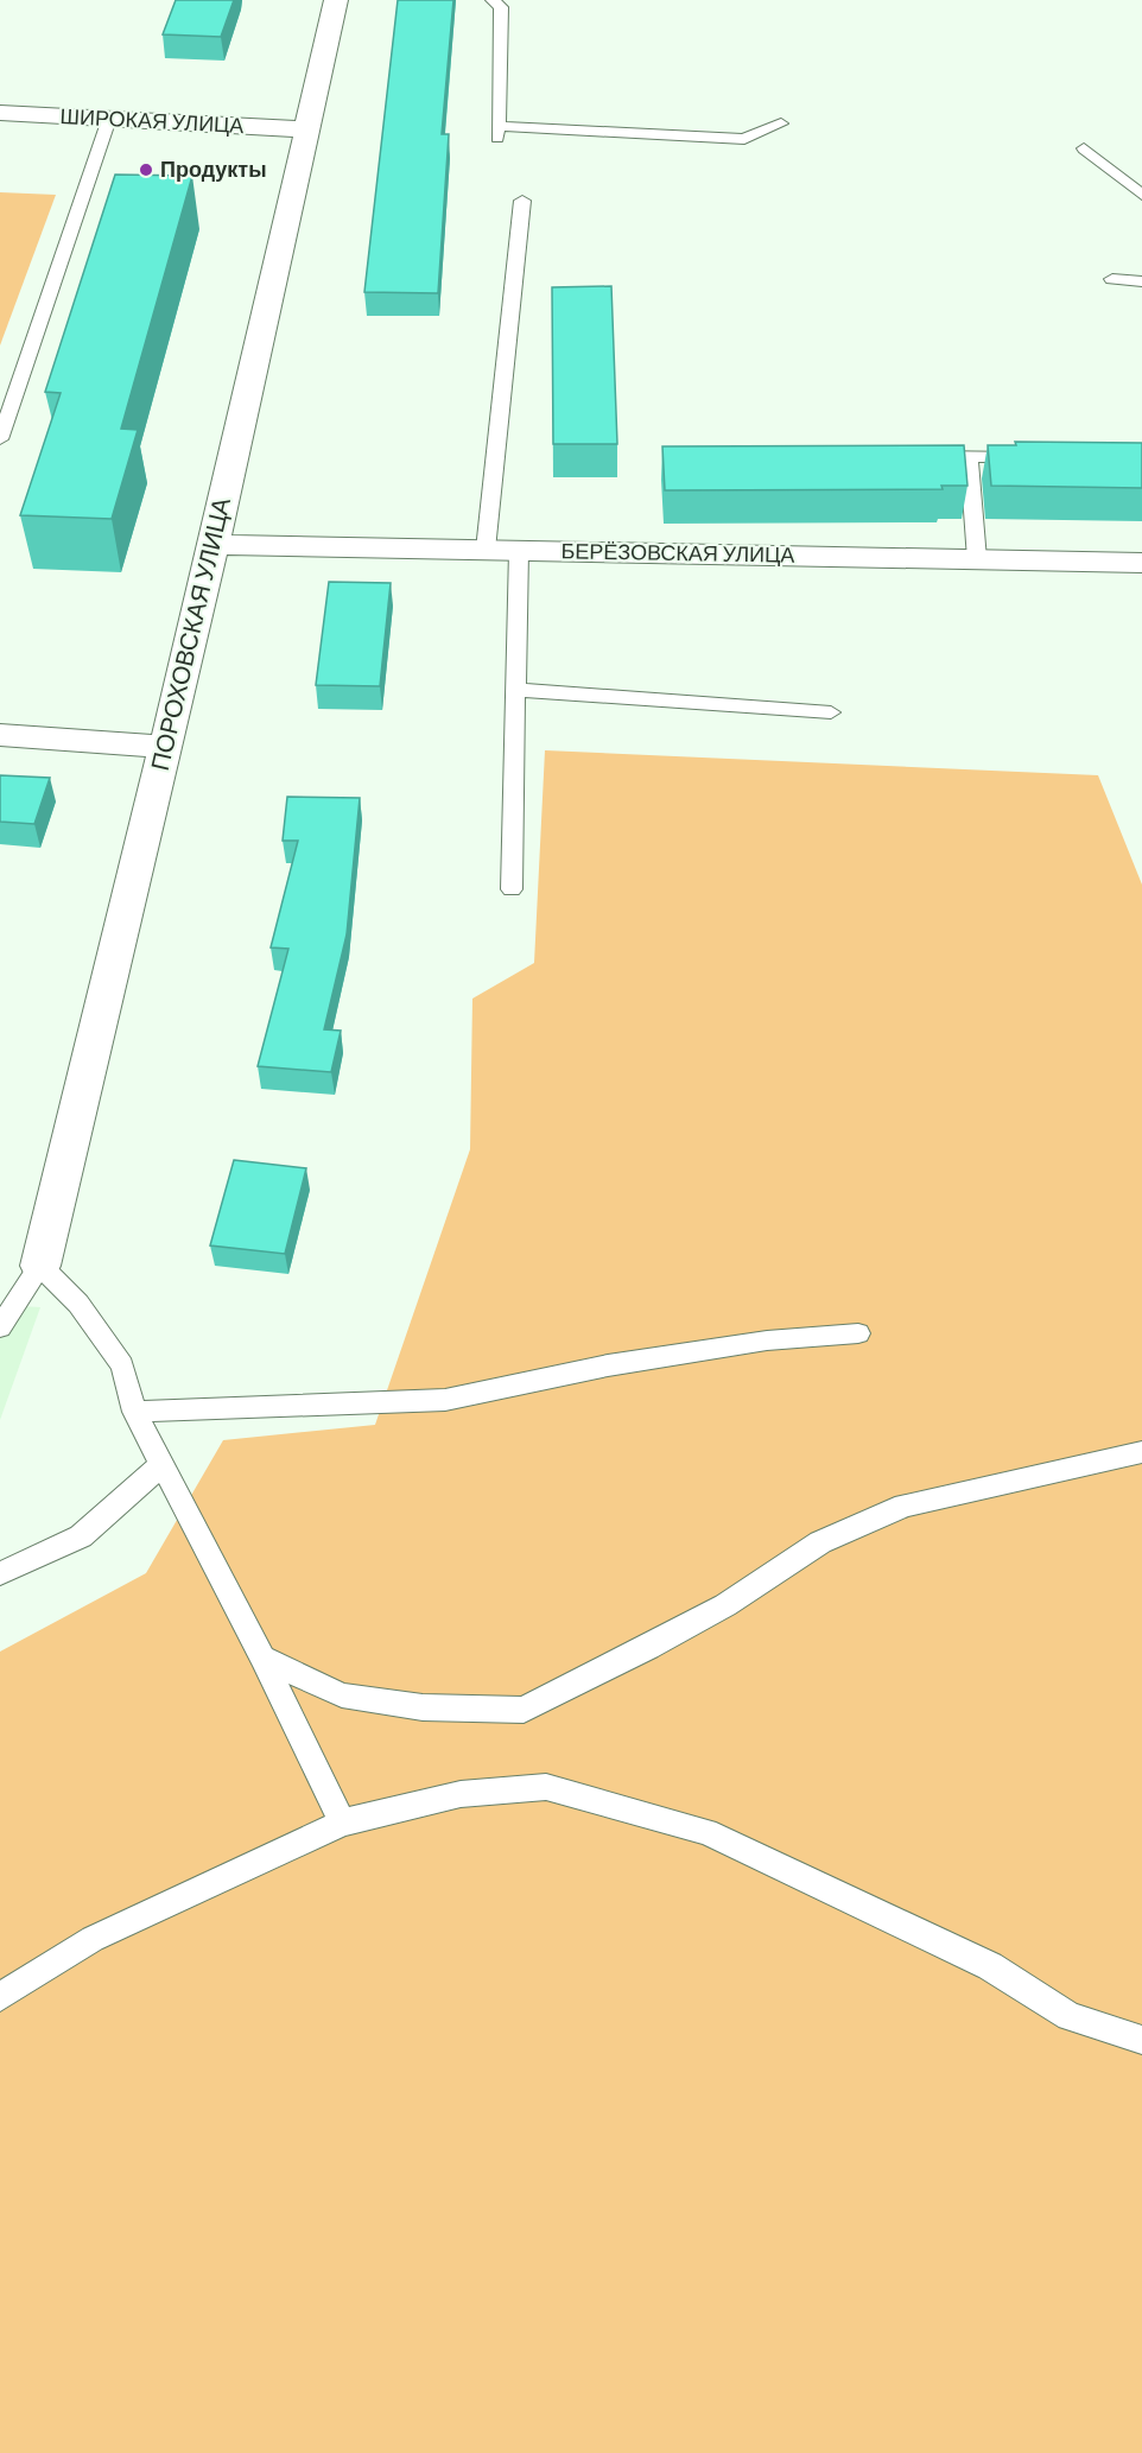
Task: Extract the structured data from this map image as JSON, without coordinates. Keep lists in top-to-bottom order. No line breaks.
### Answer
{"streets":{"street":["ШИРОКАЯ УЛИЦА","БЕРЁЗОВСКАЯ УЛИЦА","ПОРОХОВСКАЯ УЛИЦА"]},"crossings":[["ШИРОКАЯ УЛИЦА","ПОРОХОВСКАЯ УЛИЦА"],["БЕРЁЗОВСКАЯ УЛИЦА","ПОРОХОВСКАЯ УЛИЦА"]],"places":["Продукты"]}
